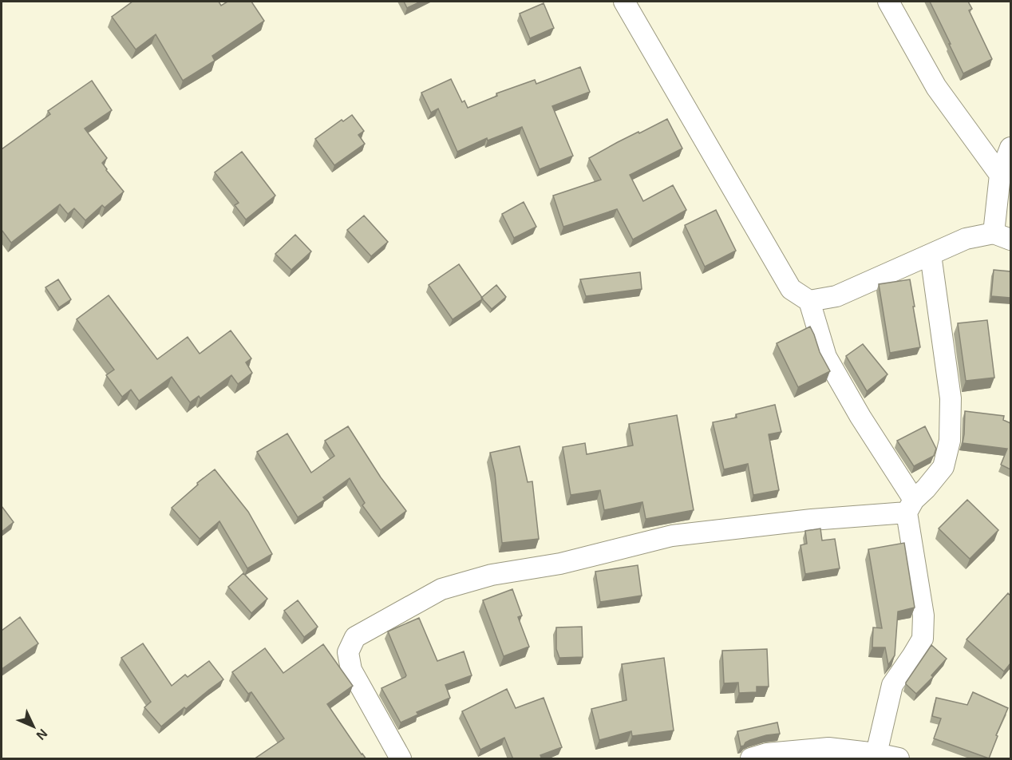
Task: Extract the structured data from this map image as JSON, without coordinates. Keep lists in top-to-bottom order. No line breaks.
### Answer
{"north":"bottom right"}
